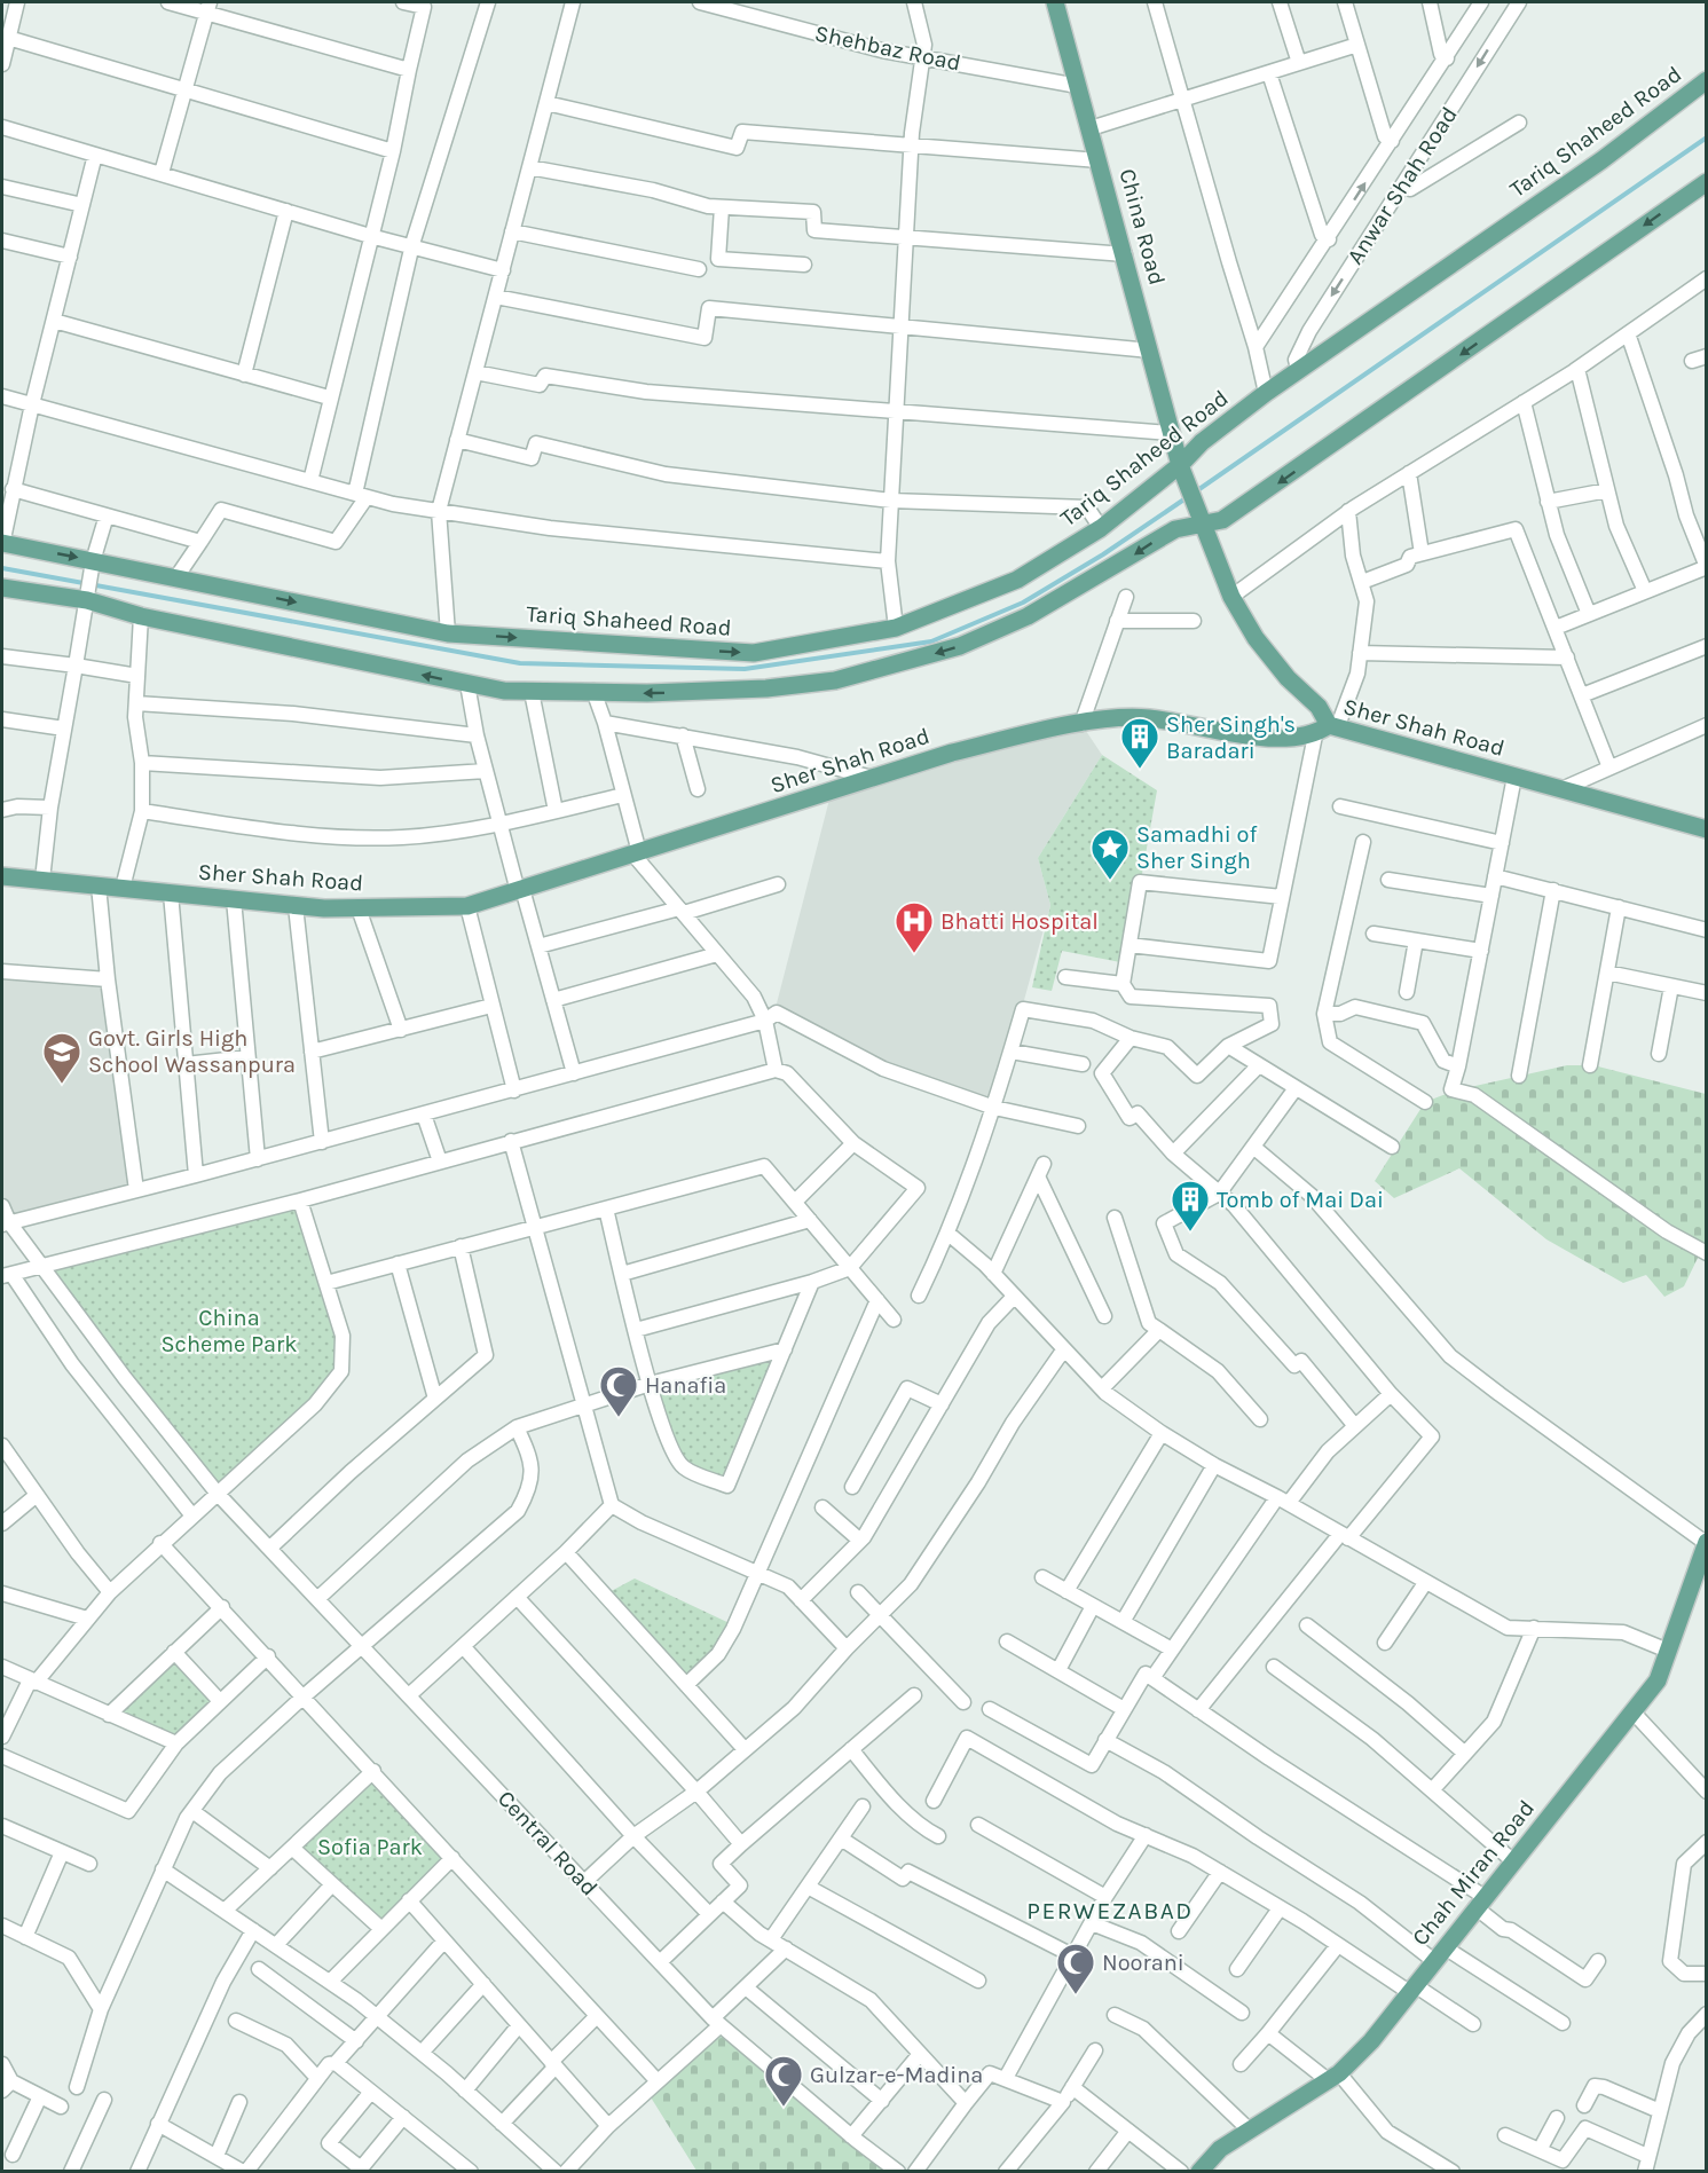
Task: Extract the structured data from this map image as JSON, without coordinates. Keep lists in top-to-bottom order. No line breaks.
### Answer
{"streets":{"main road":["Tariq Shaheed Road","China Road","Sher Shah Road","Chah Miran Road"],"street":["Shehbaz Road","Anwar Shah Road","Central Road"]},"crossings":[["Shehbaz Road","China Road"],["Tariq Shaheed Road","Anwar Shah Road"],["Tariq Shaheed Road","China Road"]],"districts":["PERWEZABAD"],"parks":["China Scheme Park","Sofia Park"],"places":{"building":["Sher Singh's Baradari","Tomb of Mai Dai"],"place":["Samadhi of Sher Singh"],"hospital":["Bhatti Hospital"],"school or university":["Govt. Girls High School Wassanpura"],"mosque":["Hanafia","Noorani","Gulzar-e-Madina"]}}
